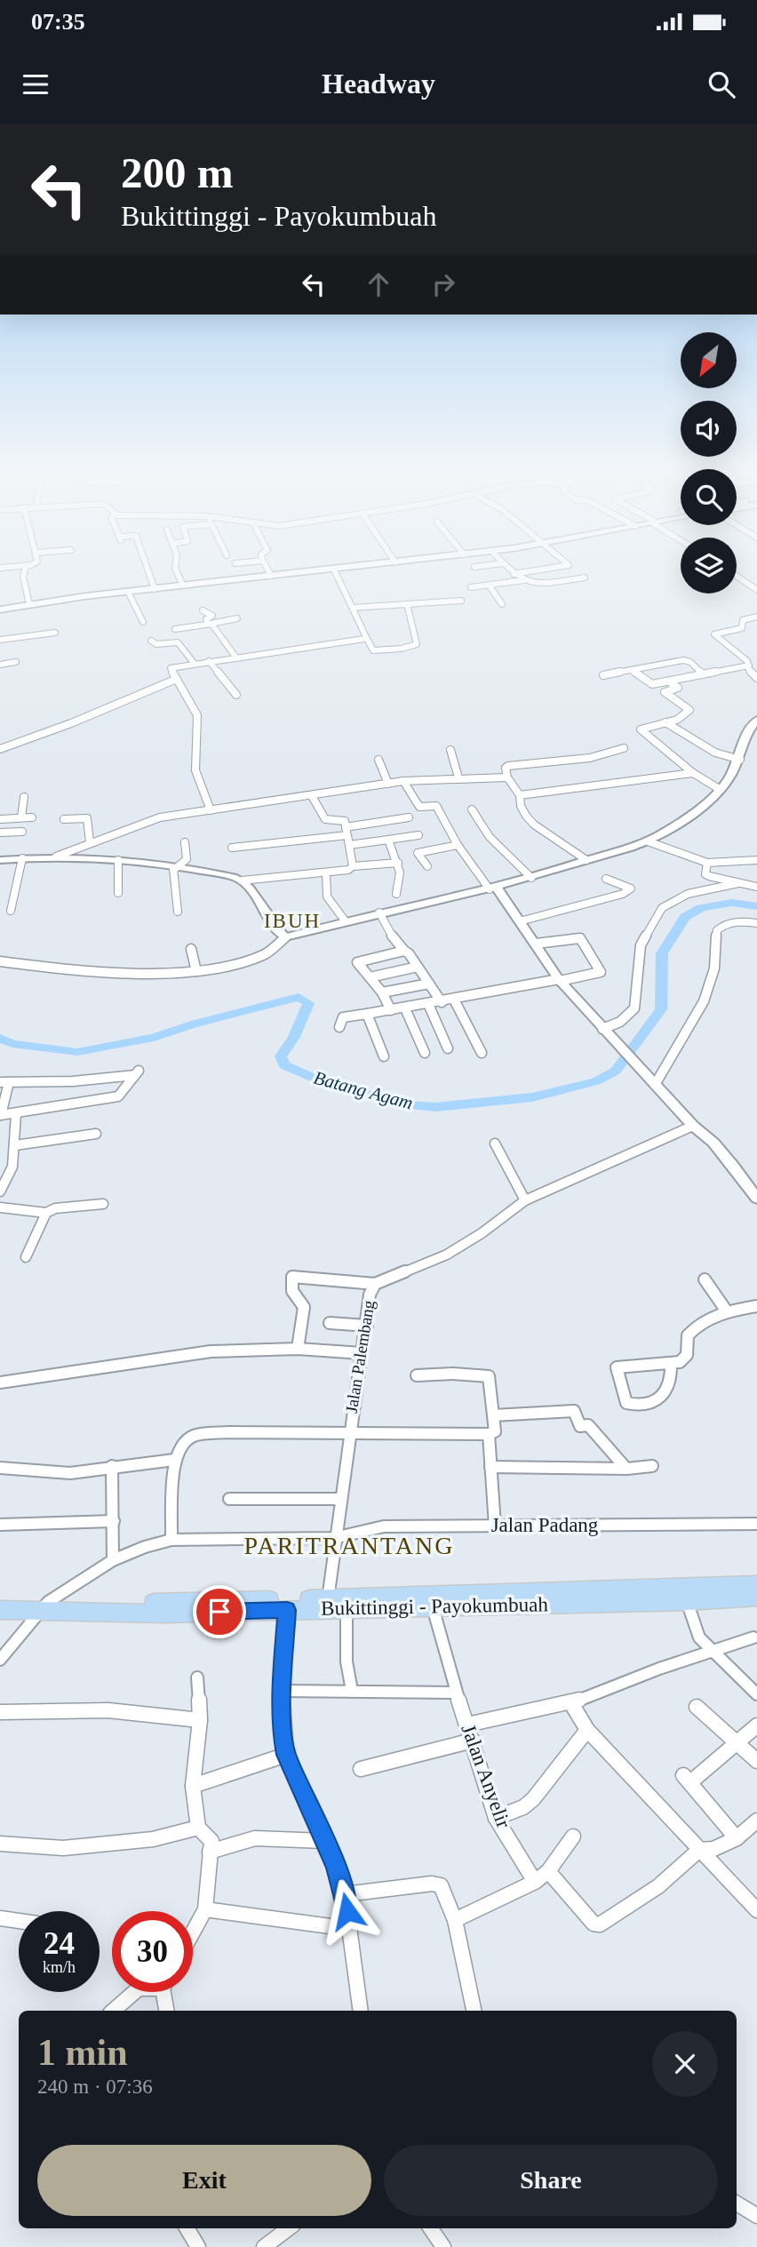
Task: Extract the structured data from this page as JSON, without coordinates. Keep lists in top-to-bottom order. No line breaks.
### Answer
{"streets":{"highway":["Bukittinggi - Payokumbuah"],"street":["Jalan Palembang","Jalan Padang","Jalan Anyelir"]},"crossings":[["Jalan Palembang","Jalan Padang"],["Jalan Palembang","Bukittinggi - Payokumbuah"],["Jalan Padang","Bukittinggi - Payokumbuah"],["Bukittinggi - Payokumbuah","Jalan Anyelir"]],"districts":["IBUH","PARITRANTANG"],"water":["Batang Agam"],"north":"bottom left","page":{"status":"07:35","header":"Headway","turn":["200 m","Bukittinggi - Payokumbuah"],"speed":"24 km/h","limit":"30","heading":["1 min","240 m · 07:36"],"buttons":["Exit","Share"]}}
